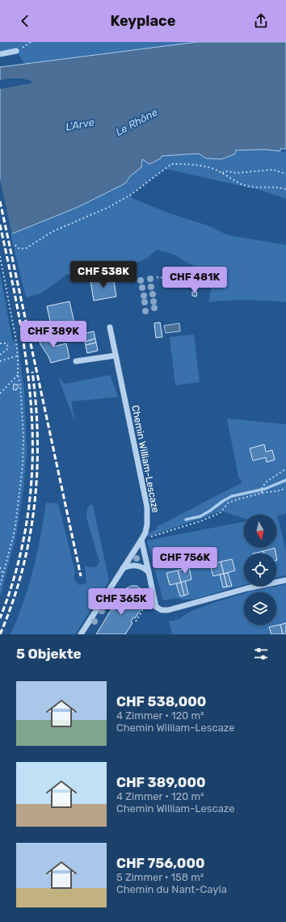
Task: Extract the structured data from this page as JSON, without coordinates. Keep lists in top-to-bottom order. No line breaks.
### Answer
{"streets":{"street":["Chemin William-Lescaze"]},"water":["Le Rhône","L'Arve"],"north":"bottom","page":{"header":"Keyplace","price":["CHF 538K","CHF 481K","CHF 389K","CHF 756K","CHF 365K"],"heading":"5 Objekte","list":[{"name":"CHF 538,000","note":"4 Zimmer · 120 m² · Chemin William-Lescaze"},{"name":"CHF 389,000","note":"4 Zimmer · 120 m² · Chemin William-Lescaze"},{"name":"CHF 756,000","note":"5 Zimmer · 158 m² · Chemin du Nant-Cayla"}]}}
